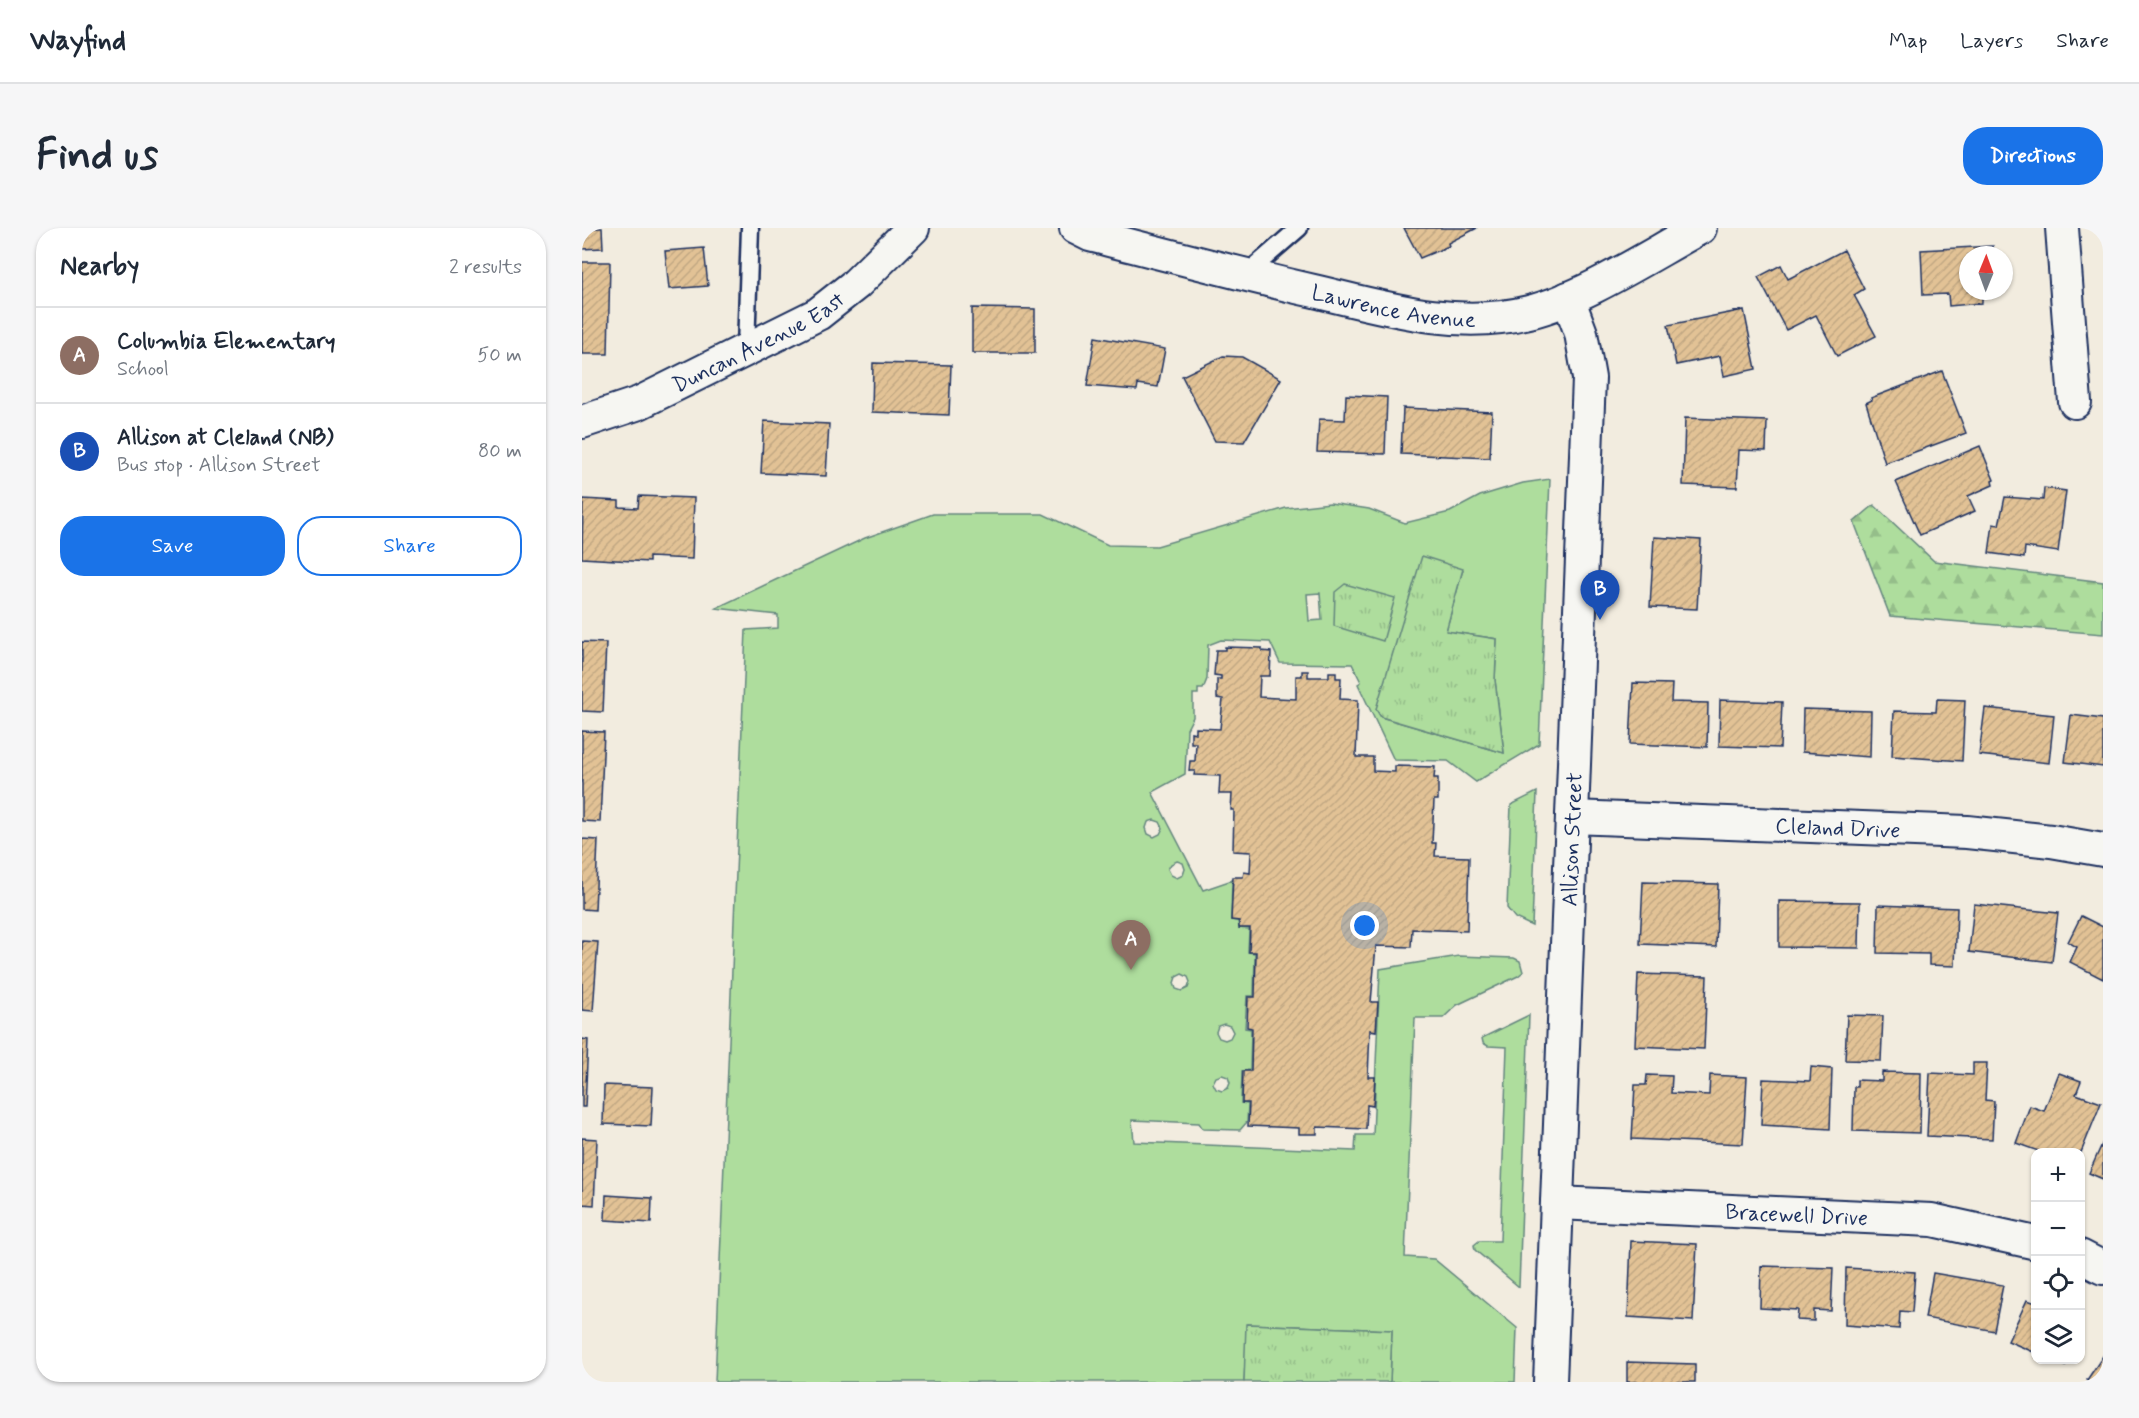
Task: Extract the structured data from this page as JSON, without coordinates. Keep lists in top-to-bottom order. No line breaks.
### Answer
{"streets":{"street":["Lawrence Avenue","Duncan Avenue East","Cleland Drive","Allison Street","Bracewell Drive"]},"crossings":[["Lawrence Avenue","Allison Street"],["Cleland Drive","Allison Street"],["Allison Street","Bracewell Drive"]],"north":"top","page":{"header":"Wayfind","nav":["Map","Layers","Share"],"buttons":["Directions",["Save","Share"]],"title":"Find us","heading":["Nearby","2 results"],"list":[{"mark":"A","name":"Columbia Elementary","note":"School","value":"50 m"},{"mark":"B","name":"Allison at Cleland (NB)","note":"Bus stop · Allison Street","value":"80 m"}],"pins":["B","A"],"map_buttons":["+","−"]}}
